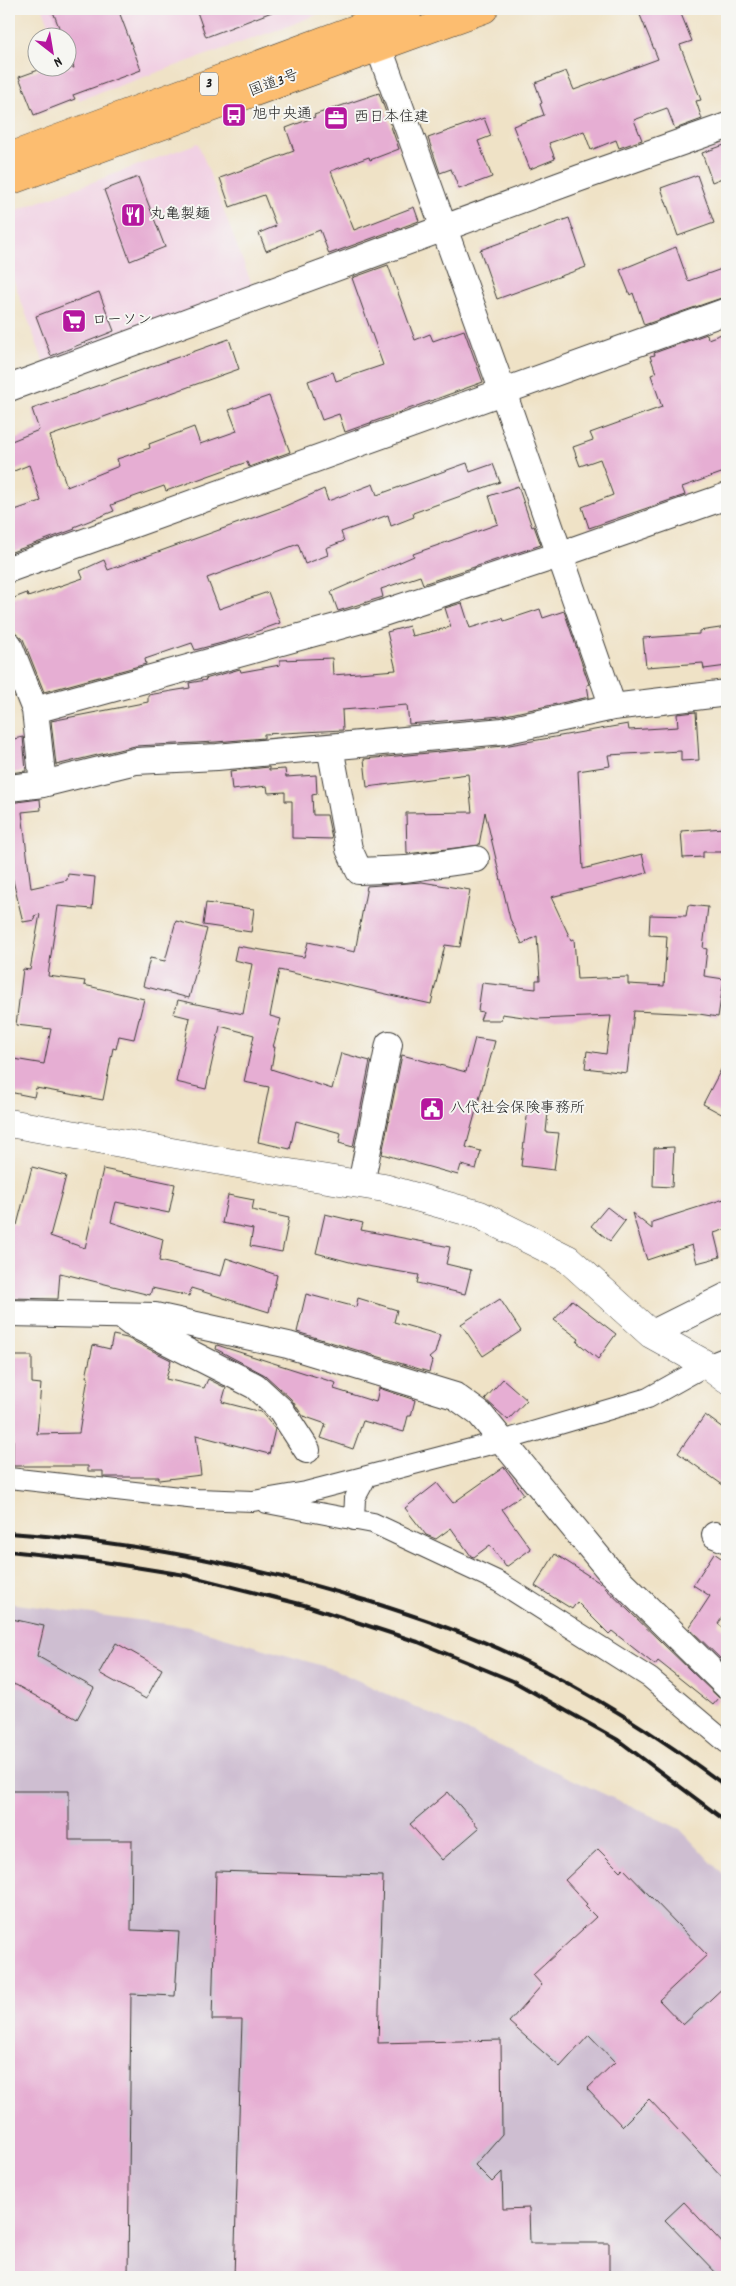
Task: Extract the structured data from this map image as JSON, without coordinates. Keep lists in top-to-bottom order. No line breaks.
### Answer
{"streets":{"highway":["3","国道3号"]},"places":{"bus stop":["旭中央通"],"office":["西日本住建"],"restaurant":["丸亀製麺"],"supermarket":["ローソン"],"public building":["八代社会保険事務所"]},"north":"bottom right"}
